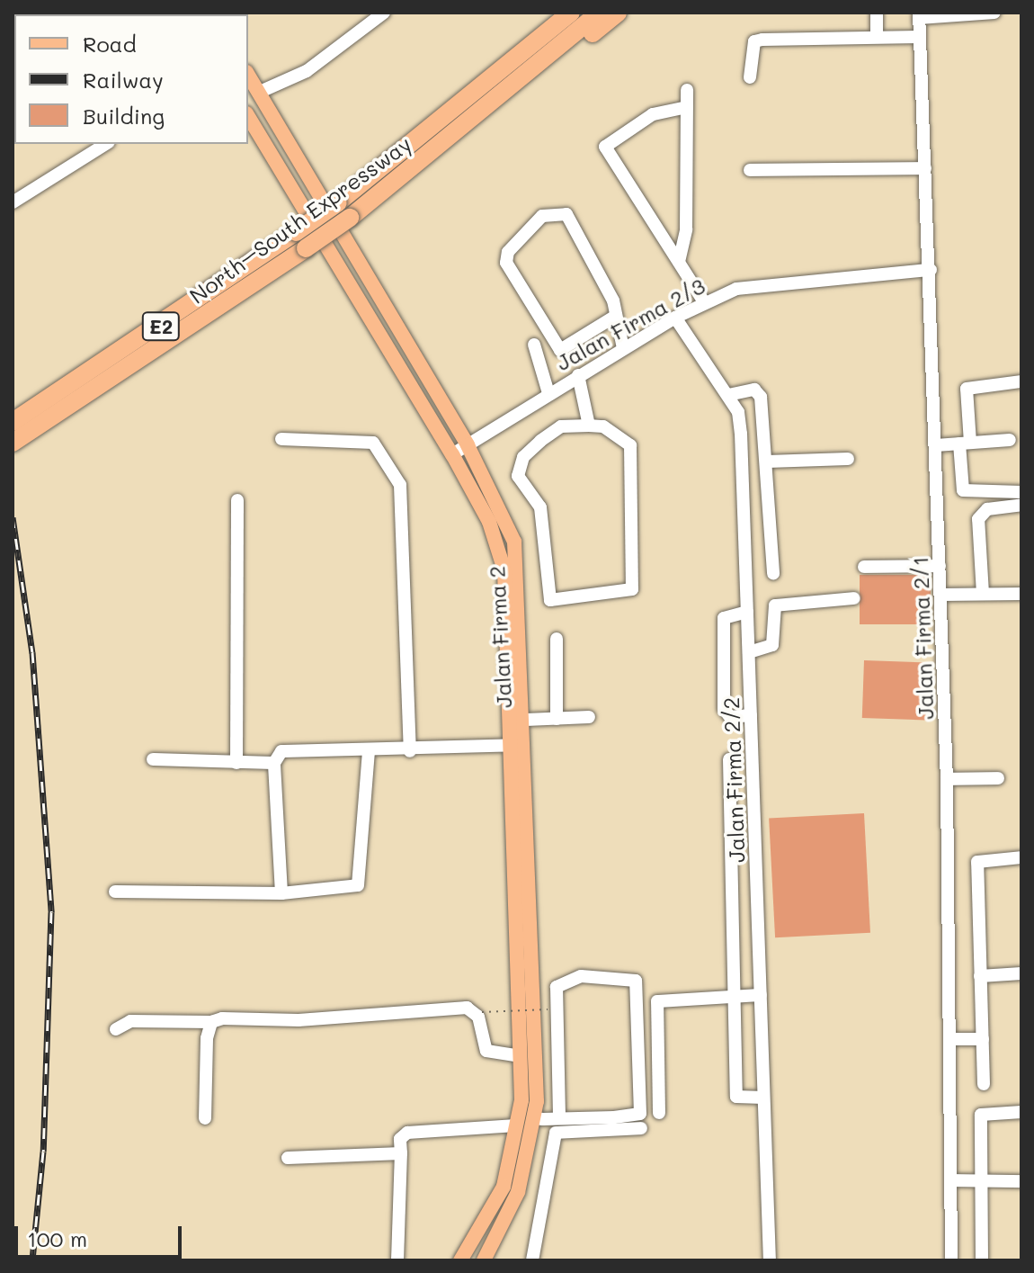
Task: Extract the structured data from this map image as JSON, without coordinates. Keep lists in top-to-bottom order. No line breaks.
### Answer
{"streets":{"highway":["North–South Expressway","E2"],"main road":["Jalan Firma 2"],"street":["Jalan Firma 2/3","Jalan Firma 2/1","Jalan Firma 2/2"]},"crossings":[["Jalan Firma 2/3","Jalan Firma 2"],["Jalan Firma 2/3","Jalan Firma 2/1"],["Jalan Firma 2/3","Jalan Firma 2/2"]],"legend":["Road","Railway","Building"],"scale_bar":"100 m"}
